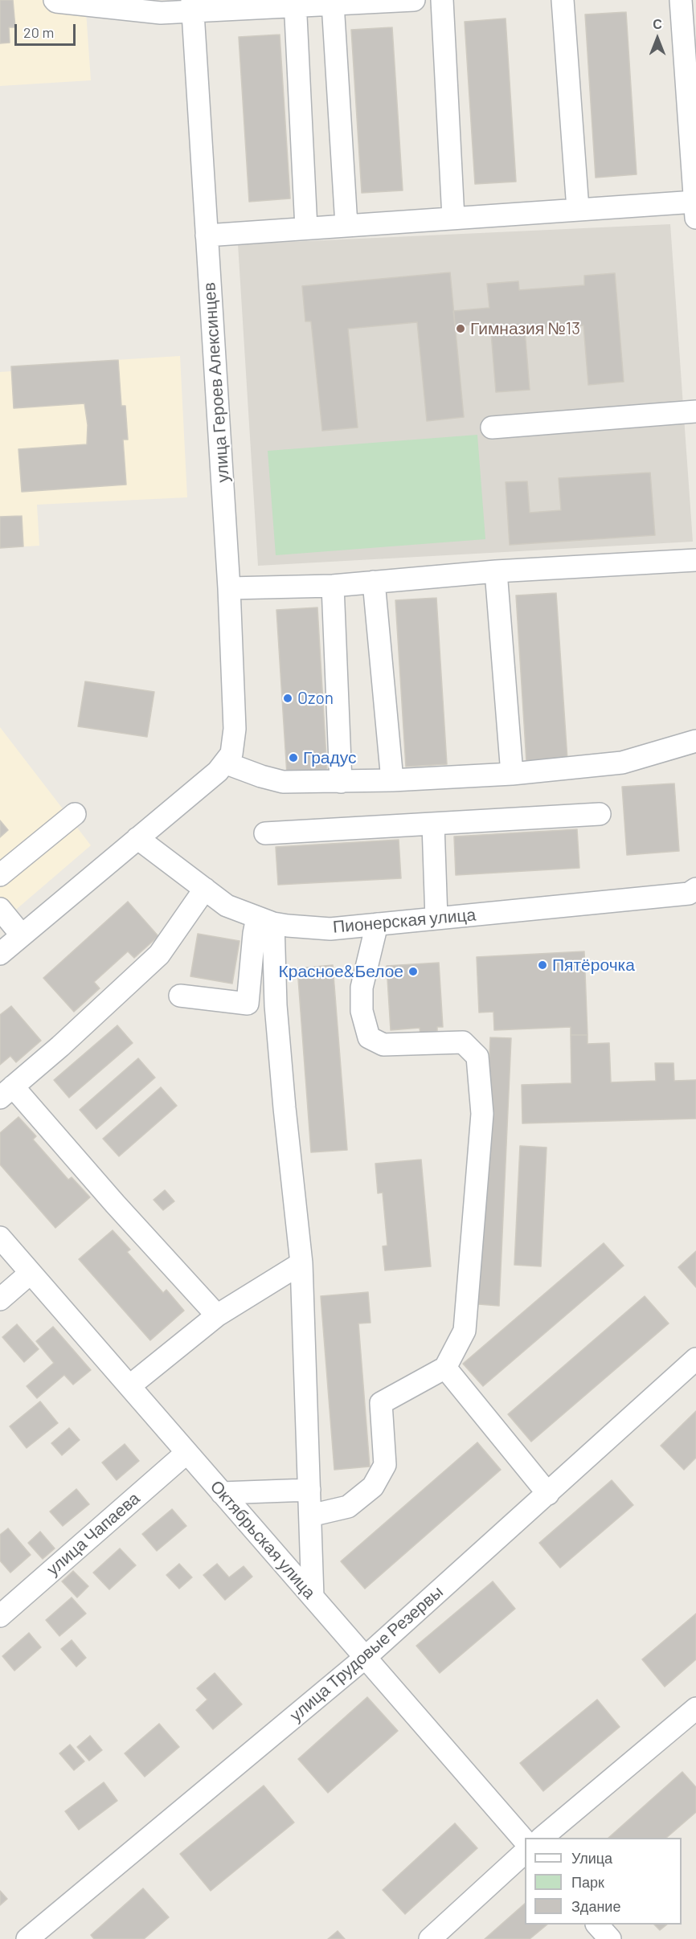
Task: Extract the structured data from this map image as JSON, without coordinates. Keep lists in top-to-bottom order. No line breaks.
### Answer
{"streets":{"street":["улица Героев Алексинцев","Пионерская улица","улица Чапаева","Октябрьская улица","улица Трудовые Резервы"]},"crossings":[["улица Чапаева","Октябрьская улица"],["Октябрьская улица","улица Трудовые Резервы"]],"places":["Гимназия №13","Ozon","Градус","Пятёрочка","Красное&Белое"],"legend":["Улица","Парк","Здание"],"scale_bar":"20 m","north":"top"}
